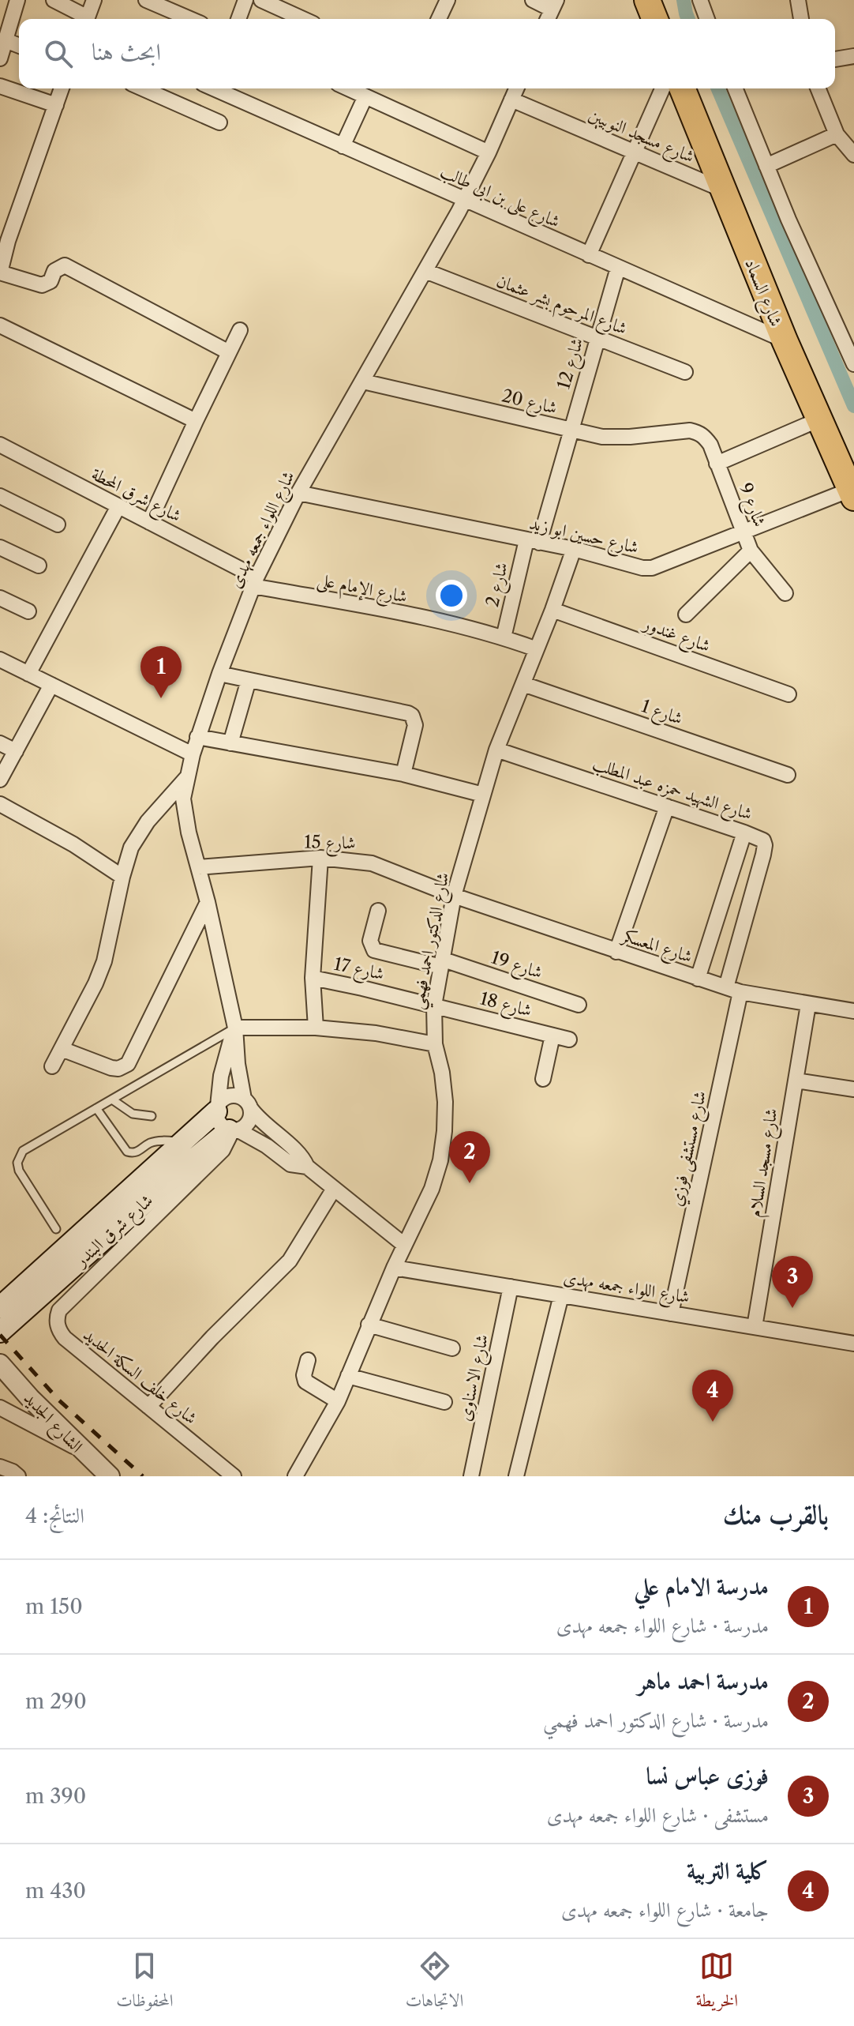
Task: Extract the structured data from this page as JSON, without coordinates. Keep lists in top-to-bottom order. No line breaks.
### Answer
{"streets":{"highway":["شارع السماد"],"main road":["شارع شرق البندر"],"street":["شارع مسجد النوبيين","شارع على بن ابى طالب","شارع المرحوم بشر عثمان","شارع 12","شارع 20","شارع شرق المحطة","شارع 9","شارع اللواء جمعه مهدى","شارع حسين ابو زيد","شارع 2","شارع الإمام على","شارع غندور","شارع 1","شارع الشهيد حمزه عبد المطلب","شارع 15","شارع الدكتور احمد فهمي","شارع المعسكر","شارع 19","شارع 17","شارع 18","شارع مستشفى فوزي","شارع مسجد السلام","شارع خلف السكة الحديد","شارع الاسناوى","الشارع الجديد"]},"crossings":[["شارع مسجد النوبيين","شارع السماد"],["شارع مسجد النوبيين","شارع اللواء جمعه مهدى"],["شارع على بن ابى طالب","شارع السماد"],["شارع على بن ابى طالب","شارع 12"],["شارع على بن ابى طالب","شارع اللواء جمعه مهدى"],["شارع السماد","شارع حسين ابو زيد"],["شارع المرحوم بشر عثمان","شارع 12"],["شارع المرحوم بشر عثمان","شارع اللواء جمعه مهدى"],["شارع 12","شارع 20"],["شارع 12","شارع حسين ابو زيد"],["شارع 12","شارع 2"],["شارع 20","شارع 9"],["شارع 20","شارع اللواء جمعه مهدى"],["شارع شرق المحطة","شارع اللواء جمعه مهدى"],["شارع شرق المحطة","شارع الإمام على"],["شارع 9","شارع حسين ابو زيد"],["شارع اللواء جمعه مهدى","شارع حسين ابو زيد"],["شارع اللواء جمعه مهدى","شارع الإمام على"],["شارع اللواء جمعه مهدى","شارع 15"],["شارع اللواء جمعه مهدى","شارع الدكتور احمد فهمي"],["شارع اللواء جمعه مهدى","شارع مستشفى فوزي"],["شارع اللواء جمعه مهدى","شارع مسجد السلام"],["شارع اللواء جمعه مهدى","شارع شرق البندر"],["شارع اللواء جمعه مهدى","شارع خلف السكة الحديد"],["شارع اللواء جمعه مهدى","شارع الاسناوى"],["شارع حسين ابو زيد","شارع 2"],["شارع حسين ابو زيد","شارع الدكتور احمد فهمي"],["شارع 2","شارع الإمام على"],["شارع الإمام على","شارع الدكتور احمد فهمي"],["شارع غندور","شارع الدكتور احمد فهمي"],["شارع 1","شارع الدكتور احمد فهمي"],["شارع الشهيد حمزه عبد المطلب","شارع الدكتور احمد فهمي"],["شارع الشهيد حمزه عبد المطلب","شارع المعسكر"],["شارع الشهيد حمزه عبد المطلب","شارع مستشفى فوزي"],["شارع 15","شارع الدكتور احمد فهمي"],["شارع 15","شارع المعسكر"],["شارع الدكتور احمد فهمي","شارع المعسكر"],["شارع الدكتور احمد فهمي","شارع 19"],["شارع الدكتور احمد فهمي","شارع 17"],["شارع الدكتور احمد فهمي","شارع 18"],["شارع المعسكر","شارع مستشفى فوزي"],["شارع المعسكر","شارع مسجد السلام"],["شارع 17","شارع 18"],["شارع شرق البندر","شارع خلف السكة الحديد"]],"page":{"search":"ابحث هنا","pins":["1","2","3","4"],"heading":["بالقرب منك","النتائج: 4"],"list":[{"mark":"1","name":"مدرسة الامام علي","note":"مدرسة · شارع اللواء جمعه مهدى","value":"150 m"},{"mark":"2","name":"مدرسة احمد ماهر","note":"مدرسة · شارع الدكتور احمد فهمي","value":"290 m"},{"mark":"3","name":"فوزى عباس نسا","note":"مستشفى · شارع اللواء جمعه مهدى","value":"390 m"},{"mark":"4","name":"كلية التربية","note":"جامعة · شارع اللواء جمعه مهدى","value":"430 m"}],"nav":["الخريطة","الاتجاهات","المحفوظات"]}}
